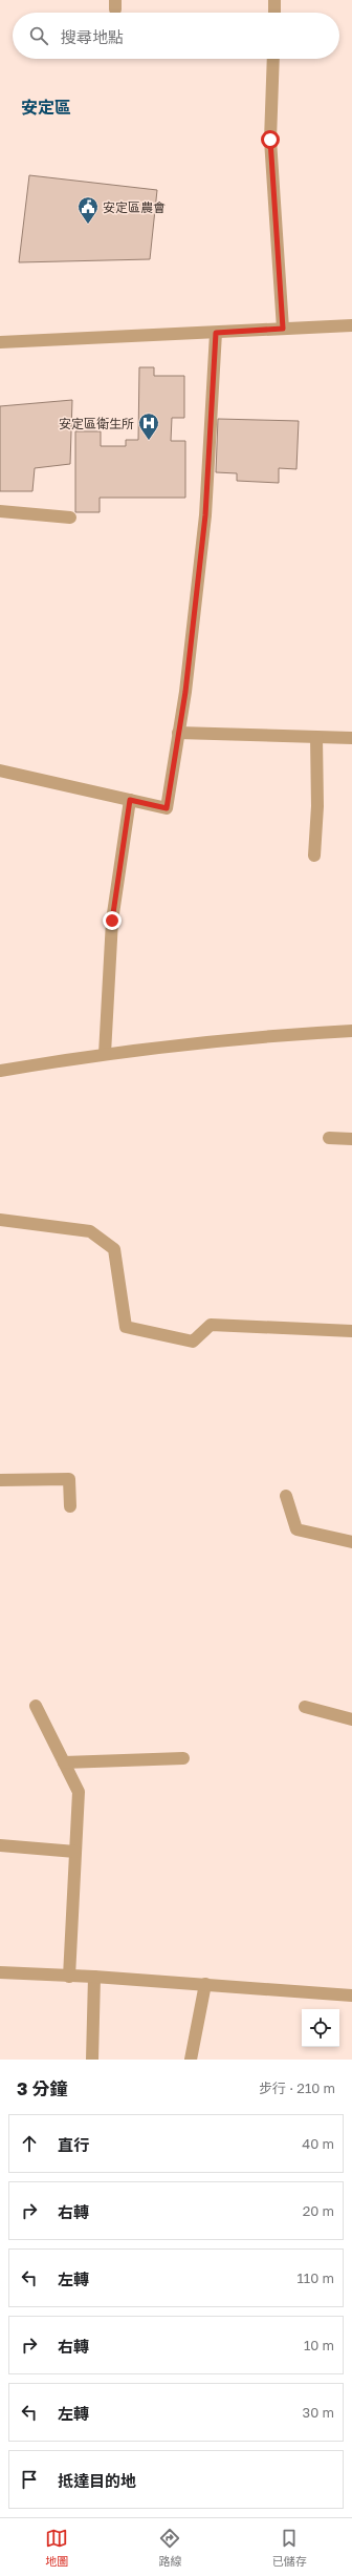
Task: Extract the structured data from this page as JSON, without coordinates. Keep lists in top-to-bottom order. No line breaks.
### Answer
{"districts":["安定區"],"places":{"public building":["安定區農會"],"hospital":["安定區衛生所"]},"page":{"search":"搜尋地點","heading":["3 分鐘","步行 · 210 m"],"list":[["直行","40 m"],["右轉","20 m"],["左轉","110 m"],["右轉","10 m"],["左轉","30 m"],"抵達目的地"],"nav":["地圖","路線","已儲存"]}}
